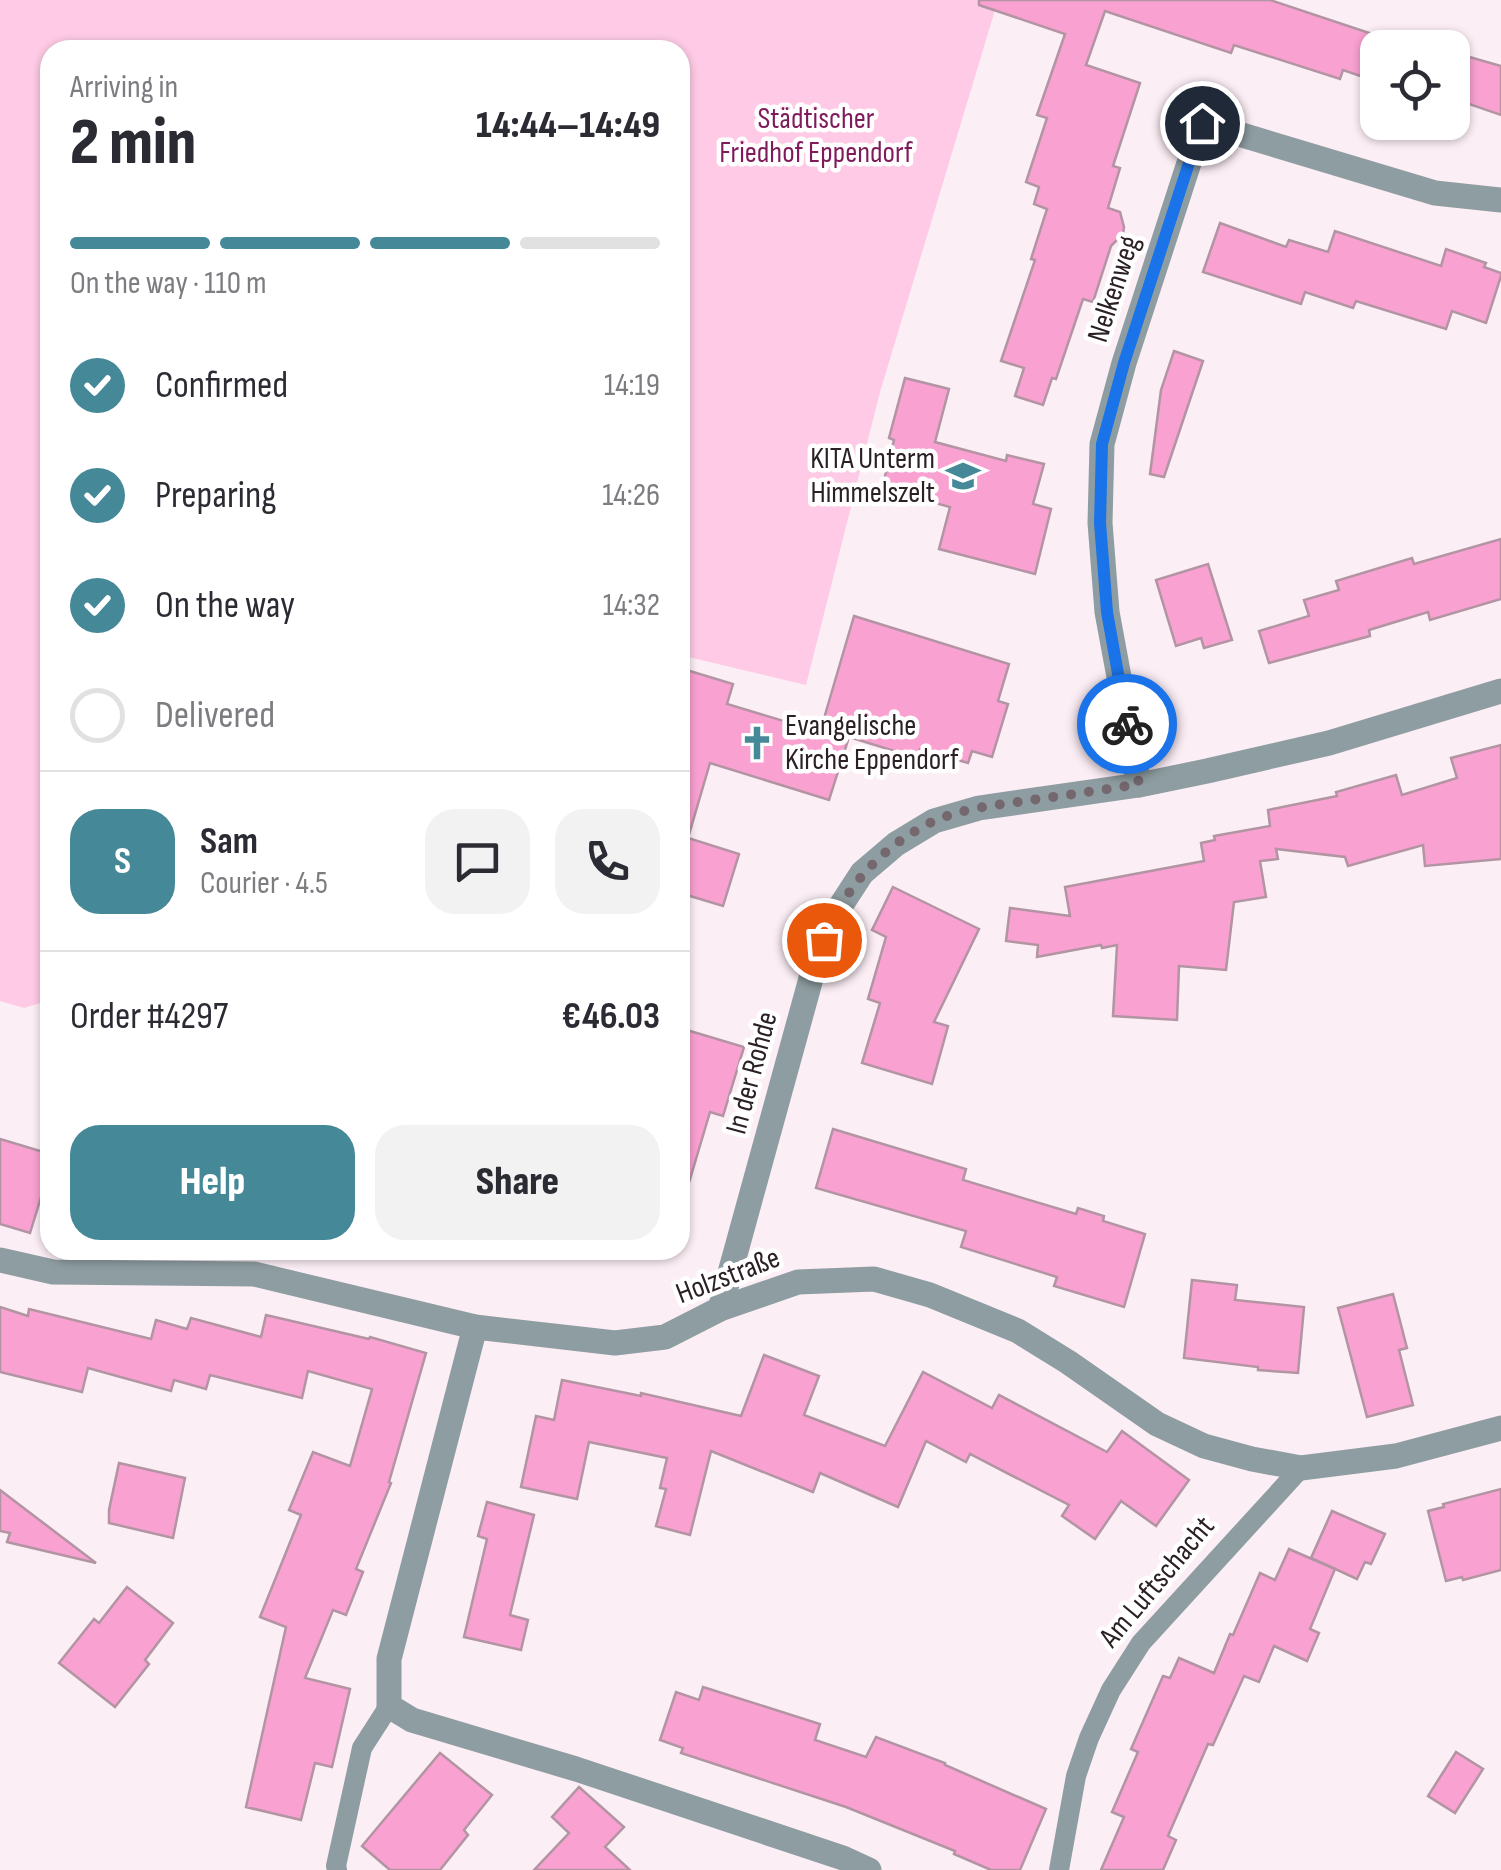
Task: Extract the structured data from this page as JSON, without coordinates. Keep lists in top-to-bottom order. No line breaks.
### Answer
{"streets":{"street":["Nelkenweg","In der Rohde","Holzstraße"],"lane":["Am Luftschacht"]},"crossings":[["Nelkenweg","In der Rohde"],["In der Rohde","Holzstraße"],["Holzstraße","Am Luftschacht"]],"parks":["Städtischer Friedhof Eppendorf"],"places":{"school or university":["KITA Unterm Himmelszelt"],"church":["Evangelische Kirche Eppendorf"]},"page":{"heading":["2 min","Arriving in","14:44–14:49"],"panel":["Sam","Courier · 4.5","Order #4297","€46.03"],"bar":"On the way · 110 m","list":[["Confirmed","14:19"],["Preparing","14:26"],["On the way","14:32"],"Delivered"],"round":"S","buttons":["Help","Share"]}}
